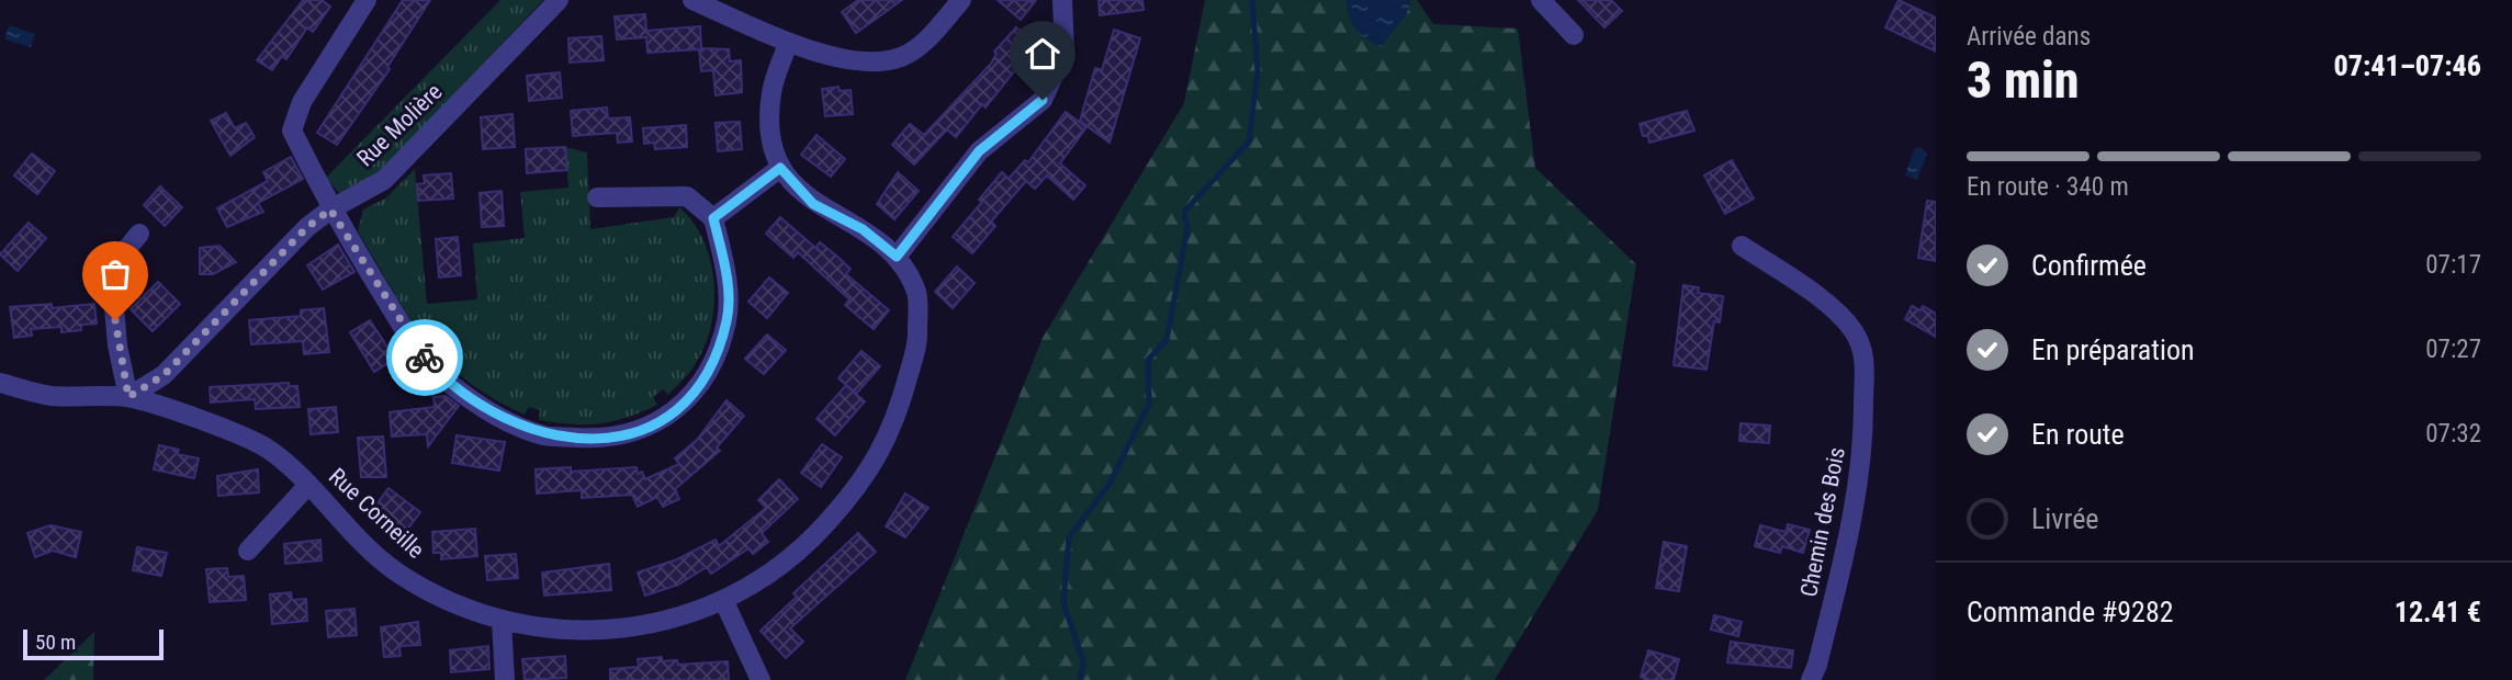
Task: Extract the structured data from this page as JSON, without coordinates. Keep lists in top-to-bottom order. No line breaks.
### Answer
{"streets":{"street":["Rue Molière","Rue Corneille","Chemin des Bois"]},"crossings":[["Rue Molière","Rue Corneille"]],"scale_bar":"50 m","page":{"heading":["3 min","Arrivée dans","07:41–07:46"],"panel":["Commande #9282","12.41 €"],"bar":"En route · 340 m","list":[["Confirmée","07:17"],["En préparation","07:27"],["En route","07:32"],"Livrée"],"scale":"50 m"}}
